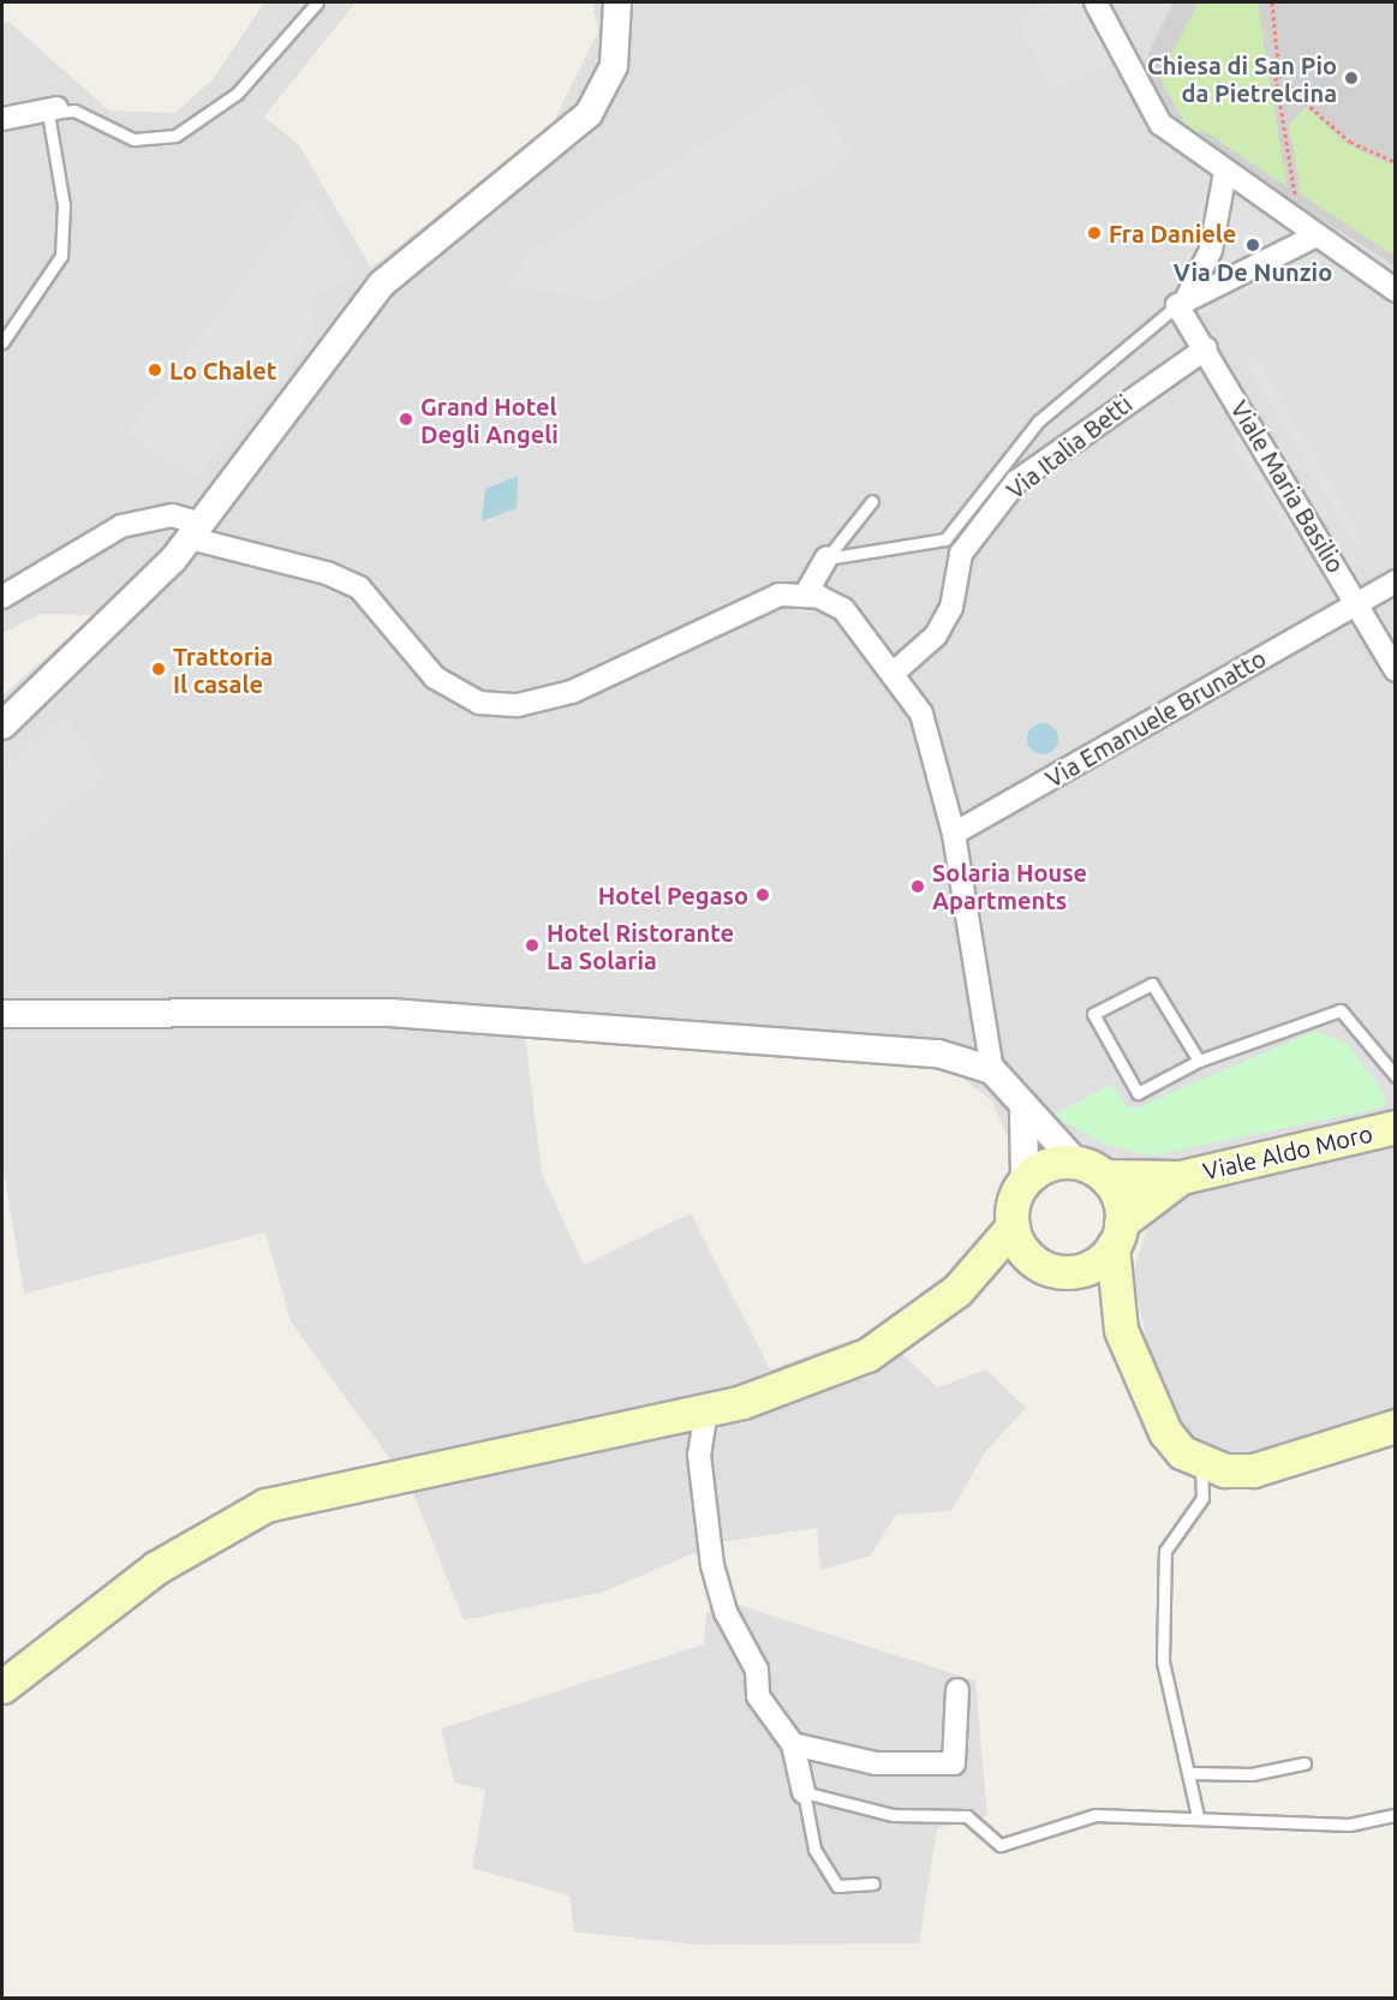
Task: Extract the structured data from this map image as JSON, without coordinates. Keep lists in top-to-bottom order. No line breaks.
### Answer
{"streets":{"main road":["Viale Aldo Moro"],"street":["Via Italia Betti","Viale Maria Basilio","Via Emanuele Brunatto"]},"crossings":[["Via Italia Betti","Viale Maria Basilio"],["Viale Maria Basilio","Via Emanuele Brunatto"]],"places":["Chiesa di San Pio da Pietrelcina","Fra Daniele","Via De Nunzio","Lo Chalet","Grand Hotel Degli Angeli","Trattoria Il casale","Solaria House Apartments","Hotel Pegaso","Hotel Ristorante La Solaria"]}
